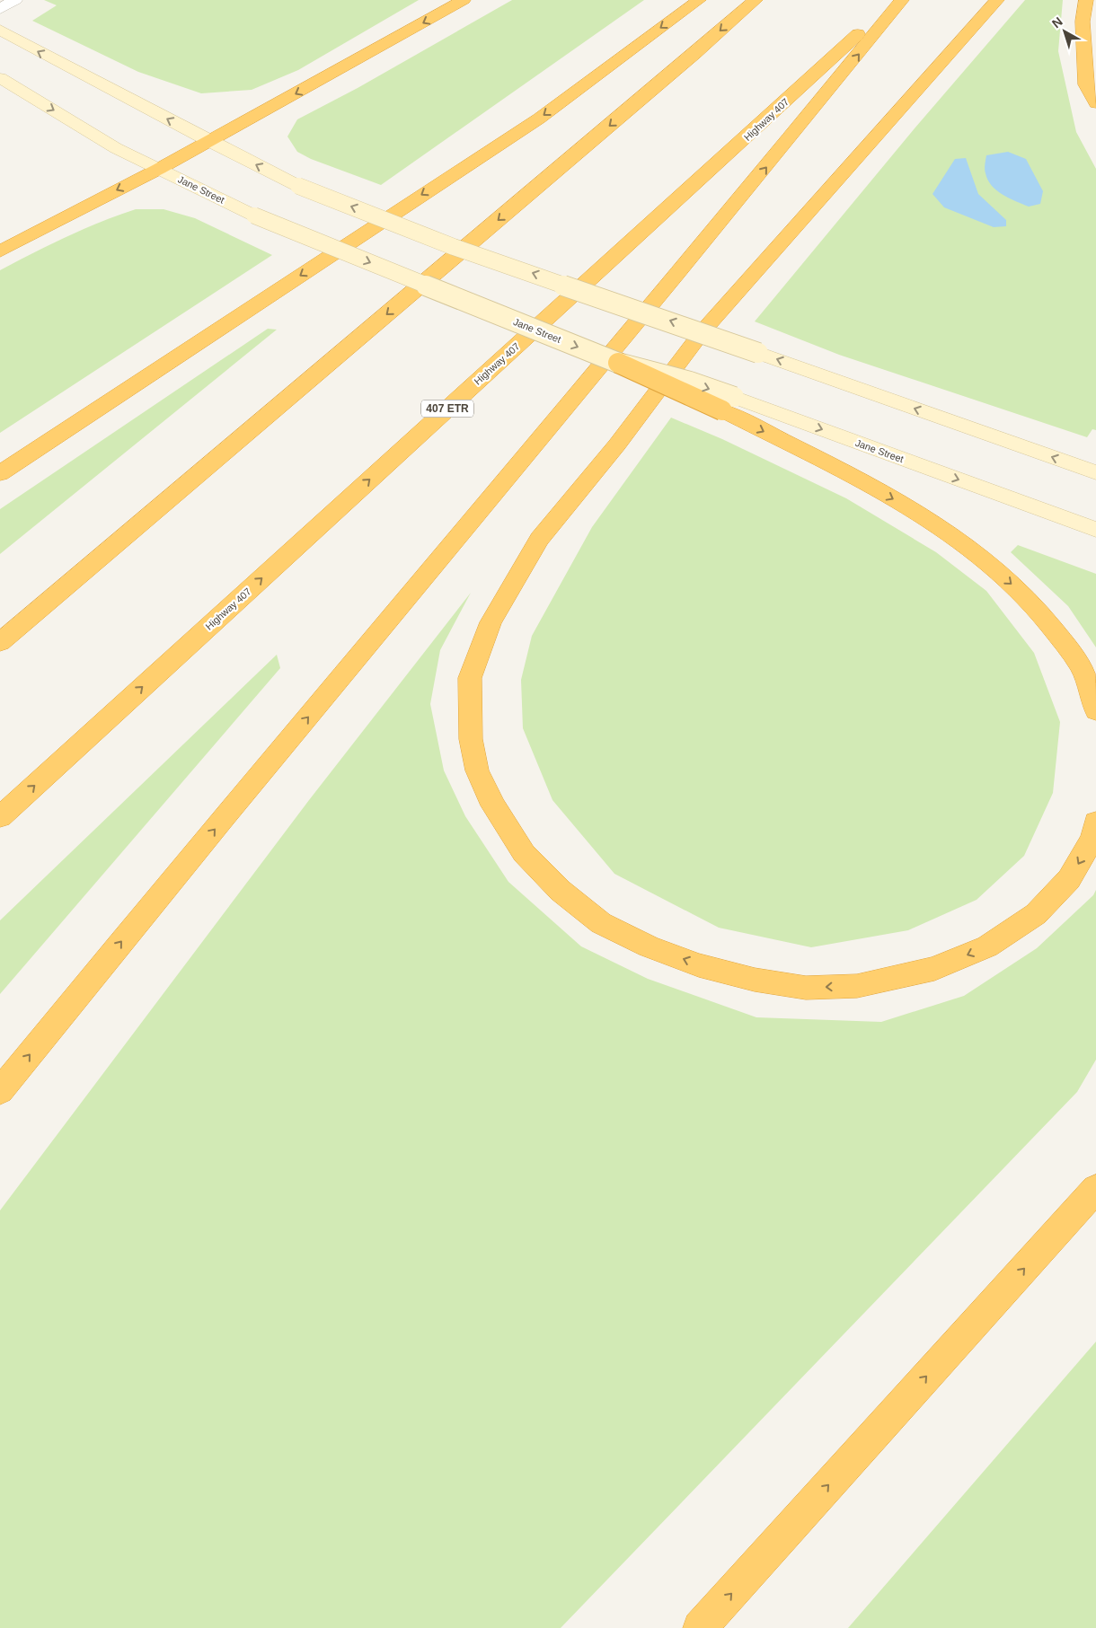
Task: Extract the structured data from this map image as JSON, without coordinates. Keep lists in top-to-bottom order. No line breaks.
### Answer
{"streets":{"highway":["Highway 407","407 ETR"],"main road":["Jane Street"]},"north":"top left"}
